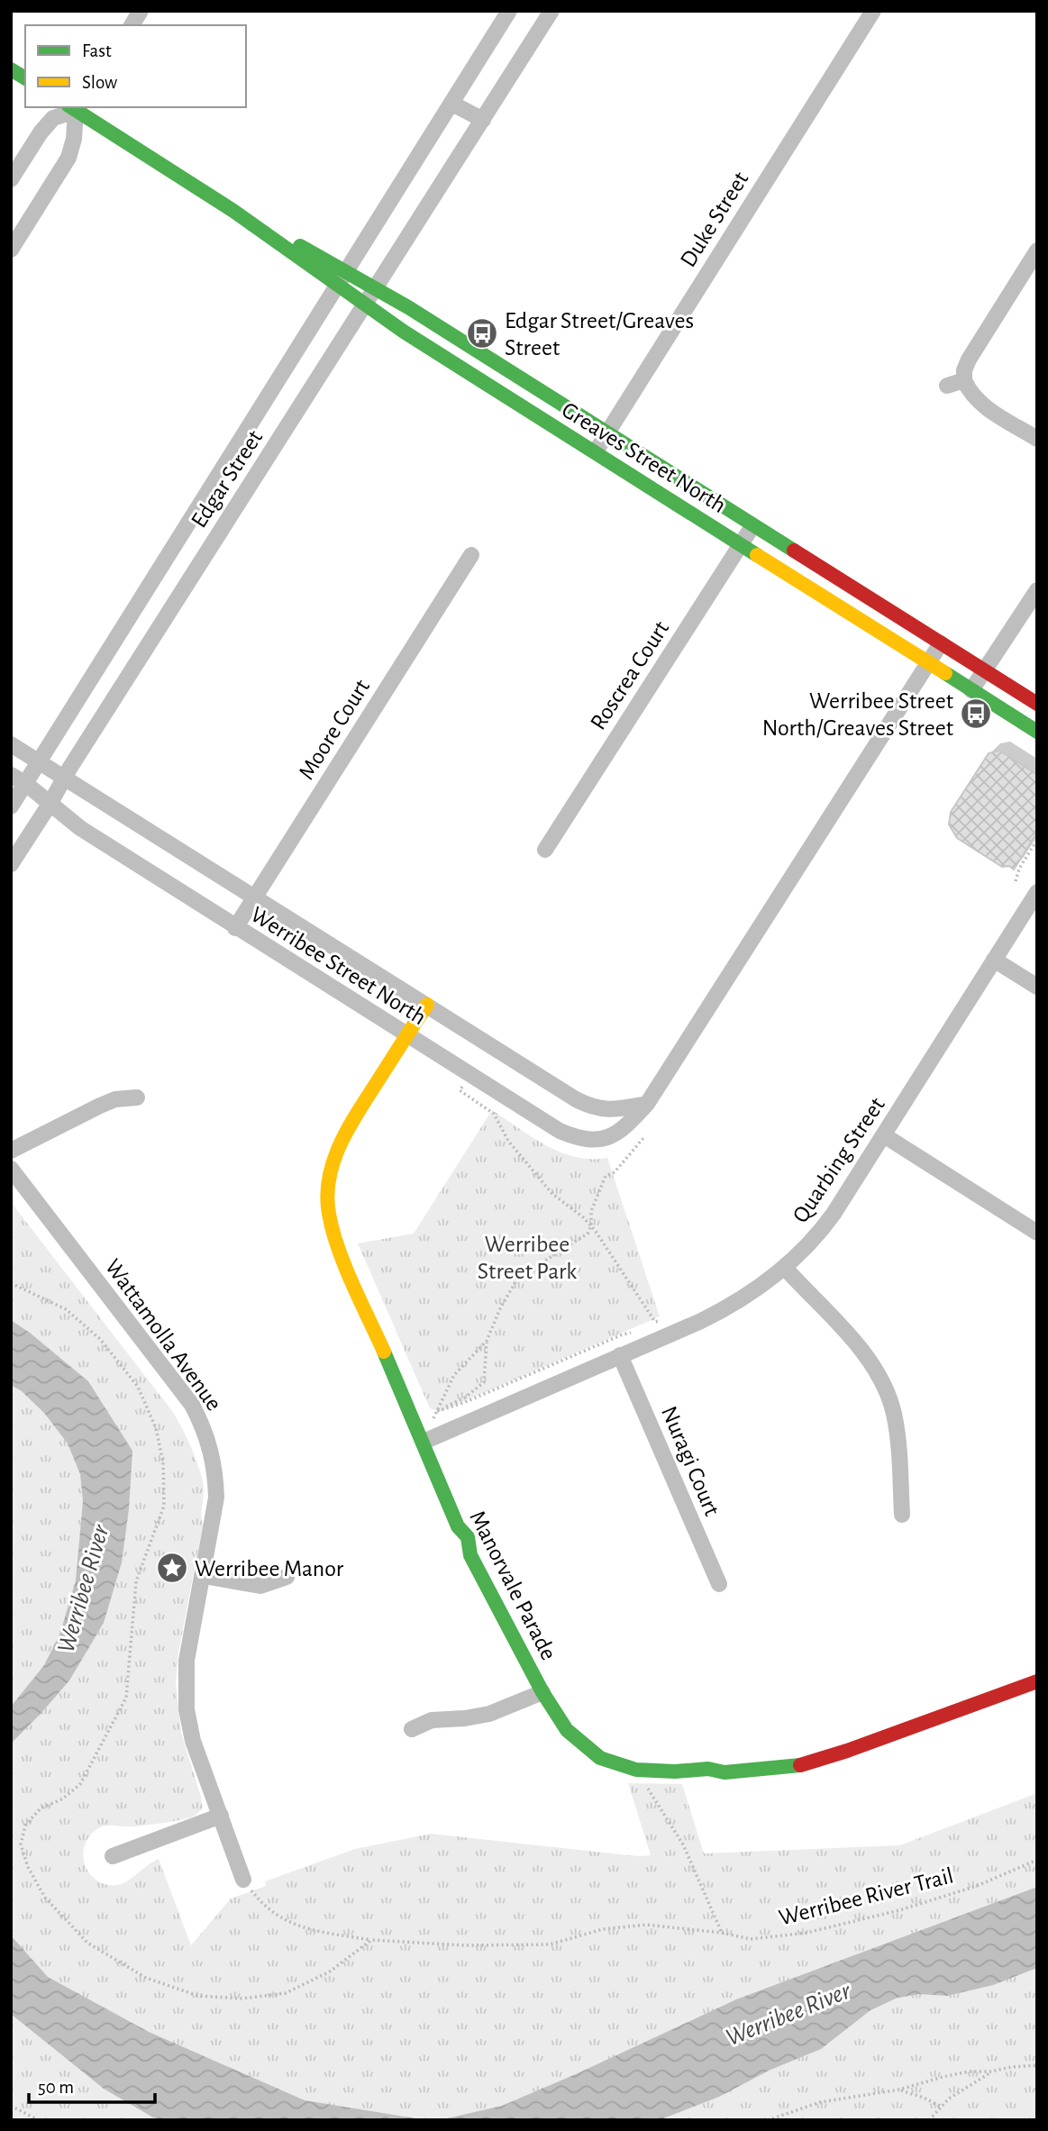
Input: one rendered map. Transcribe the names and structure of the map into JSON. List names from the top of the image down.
{
  "streets": {
    "street": [
      "Duke Street",
      "Greaves Street North",
      "Edgar Street",
      "Roscrea Court",
      "Moore Court",
      "Werribee Street North",
      "Quarbing Street",
      "Wattamolla Avenue",
      "Nuragi Court",
      "Manorvale Parade"
    ],
    "path": ["Werribee River Trail"]
  },
  "crossings": [
    ["Duke Street", "Greaves Street North"],
    ["Greaves Street North", "Edgar Street"],
    ["Greaves Street North", "Roscrea Court"],
    ["Greaves Street North", "Werribee Street North"],
    ["Edgar Street", "Werribee Street North"],
    ["Moore Court", "Werribee Street North"],
    ["Werribee Street North", "Manorvale Parade"],
    ["Quarbing Street", "Nuragi Court"],
    ["Quarbing Street", "Manorvale Parade"],
    ["Wattamolla Avenue", "Werribee River Trail"]
  ],
  "water": ["Werribee River"],
  "parks": ["Werribee Street Park"],
  "places": {
    "bus stop": ["Edgar Street/Greaves Street", "Werribee Street North/Greaves Street"],
    "place": ["Werribee Manor"]
  },
  "legend": ["Fast", "Slow"],
  "scale_bar": "50 m"
}
